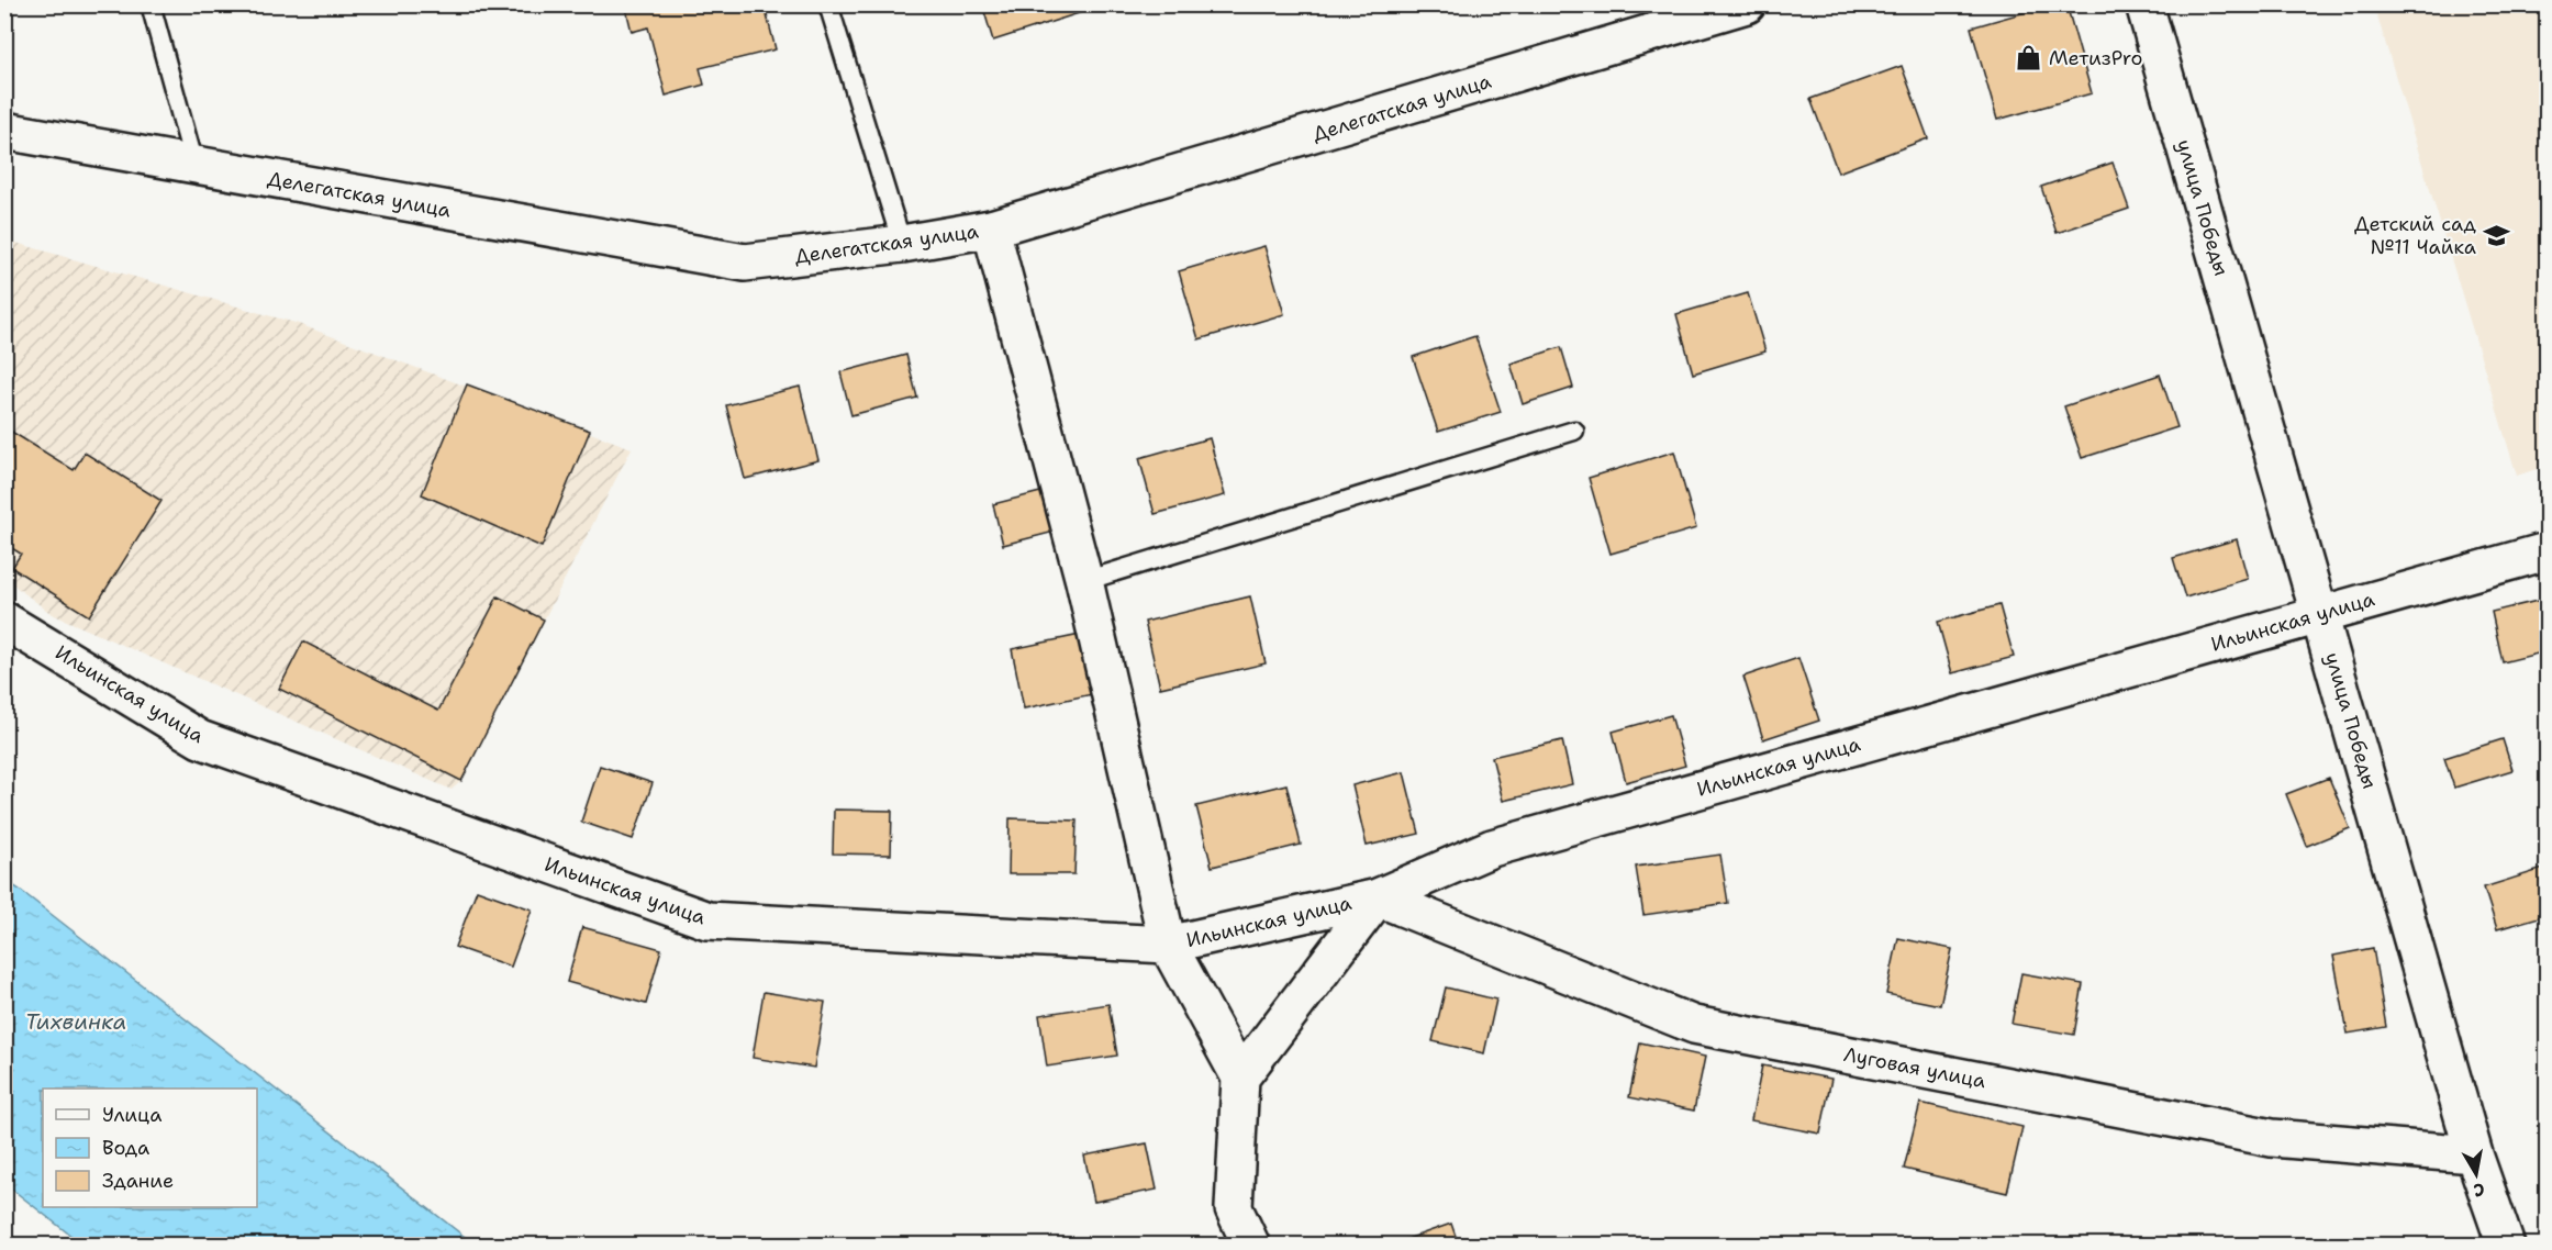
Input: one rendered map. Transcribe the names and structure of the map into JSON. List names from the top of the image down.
{
  "streets": {
    "street": [
      "Делегатская улица",
      "улица Победы",
      "Ильинская улица",
      "Луговая улица"
    ]
  },
  "crossings": [
    ["улица Победы", "Ильинская улица"],
    ["улица Победы", "Луговая улица"],
    ["Ильинская улица", "Луговая улица"]
  ],
  "water": ["Тихвинка"],
  "places": {
    "shop": ["МетизPro"],
    "school or university": ["Детский сад №11 Чайка"]
  },
  "legend": ["Улица", "Вода", "Здание"],
  "north": "bottom"
}
